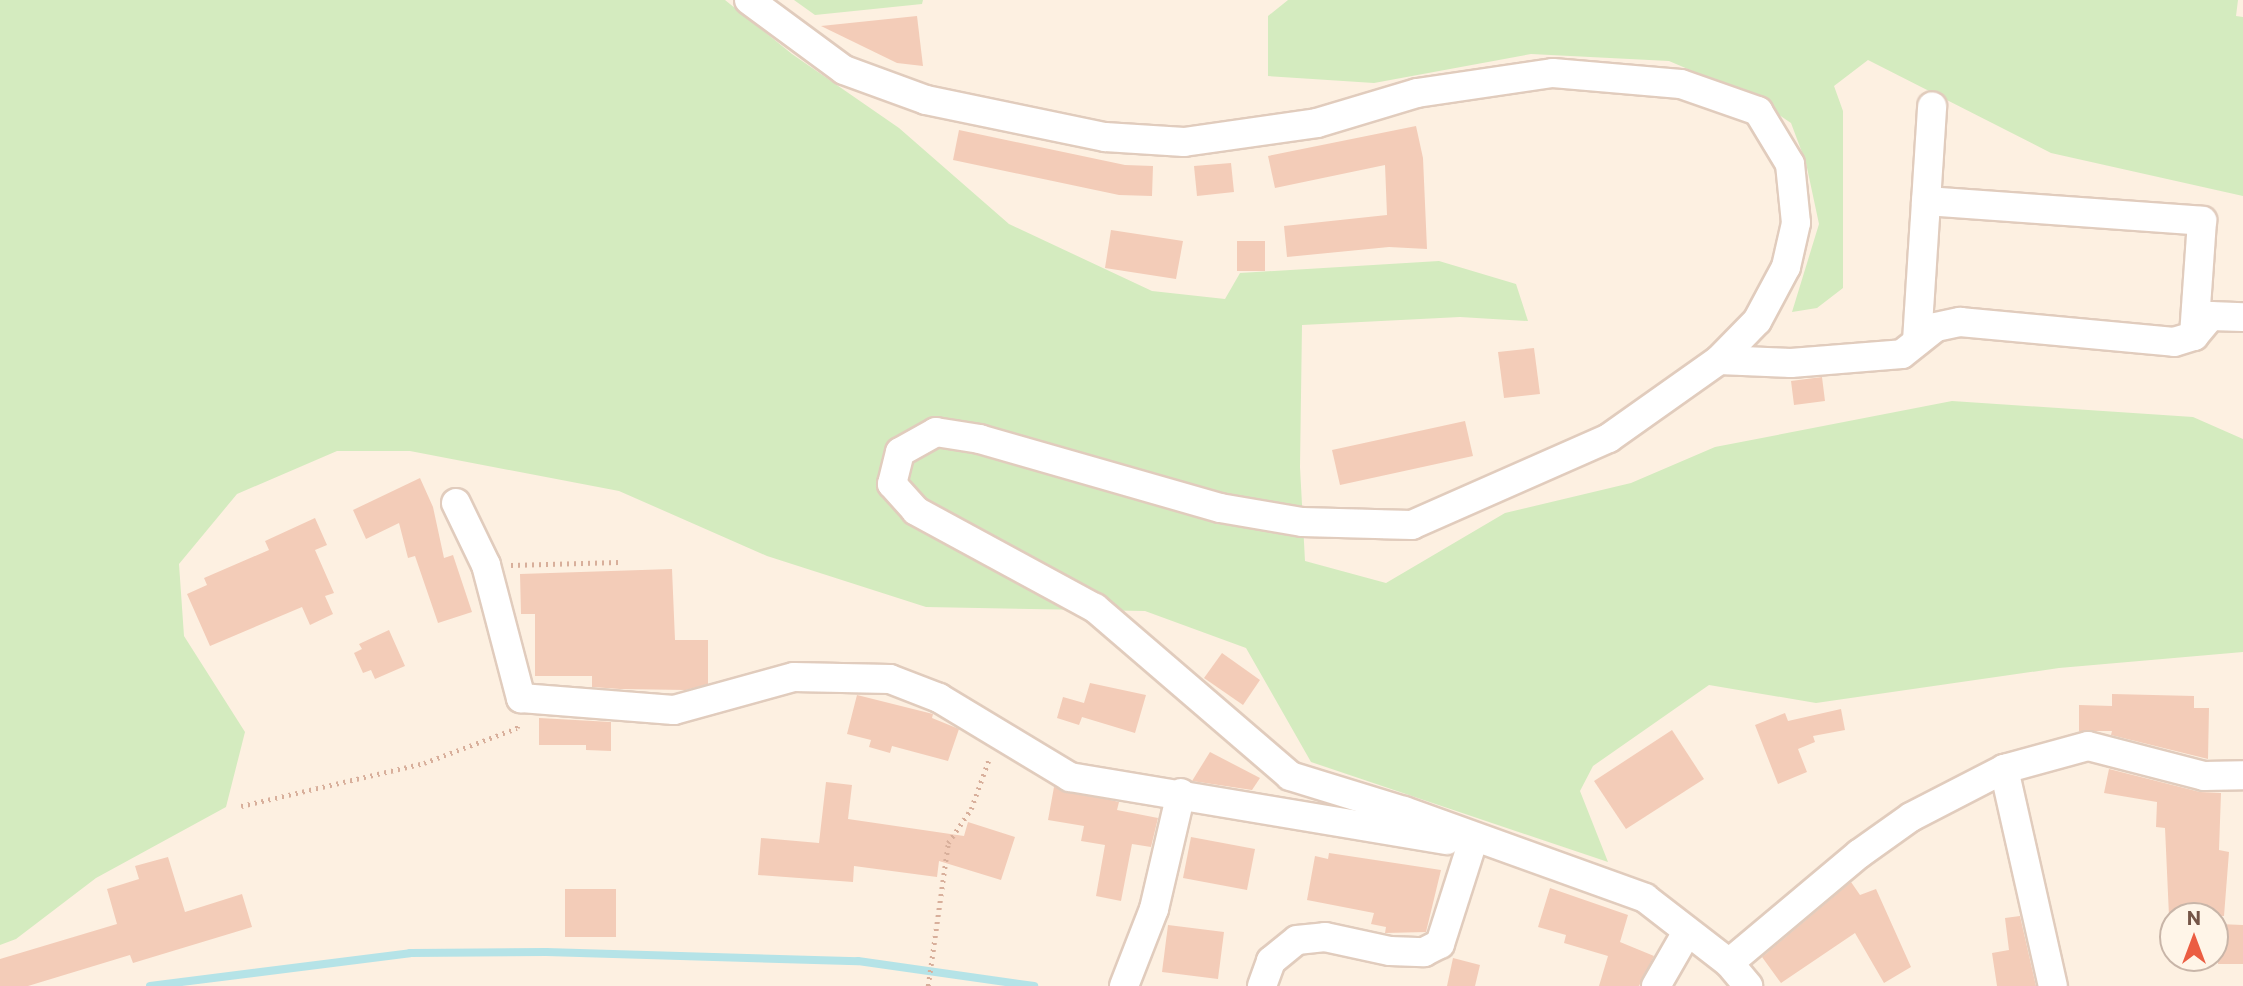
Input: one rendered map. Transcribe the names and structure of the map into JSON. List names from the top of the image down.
{
  "north": "top"
}
